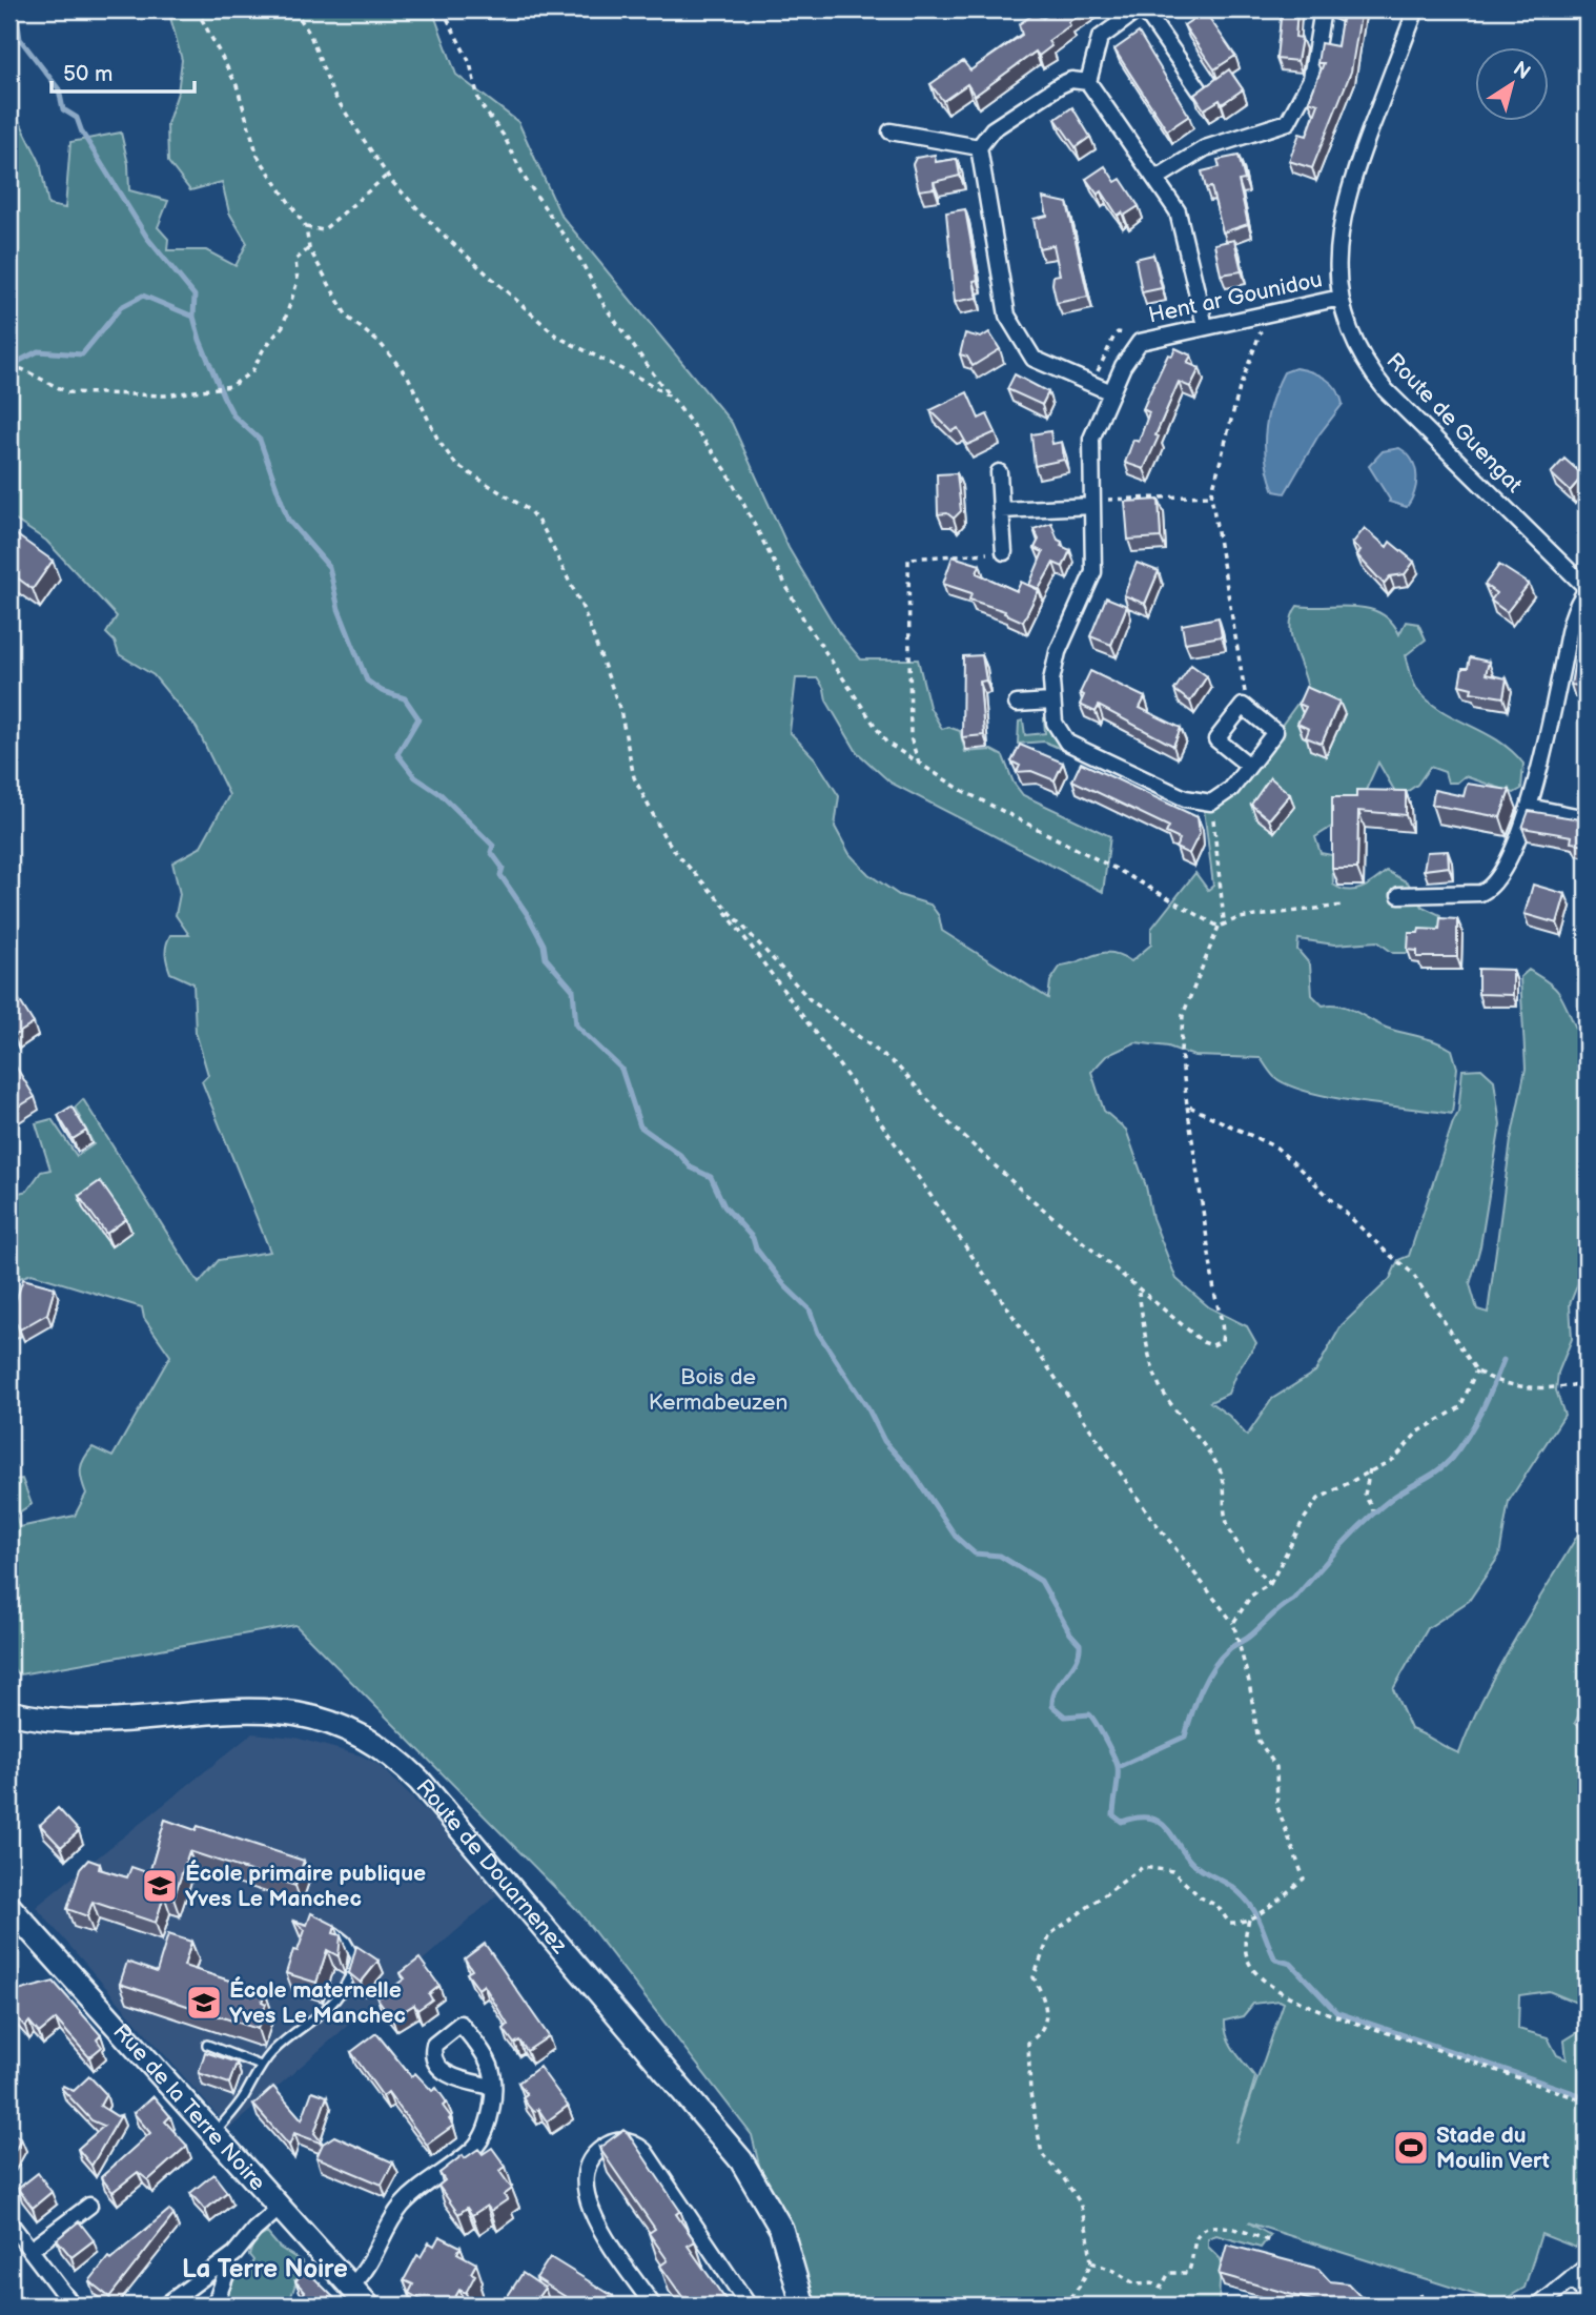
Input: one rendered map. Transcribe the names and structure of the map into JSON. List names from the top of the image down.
{
  "streets": {
    "main road": ["Route de Douarnenez", "Rue de la Terre Noire"],
    "street": ["Hent ar Gounidou", "Route de Guengat"]
  },
  "crossings": [
    ["Hent ar Gounidou", "Route de Guengat"]
  ],
  "districts": ["La Terre Noire"],
  "parks": ["Bois de Kermabeuzen"],
  "places": {
    "school or university": ["École primaire publique Yves Le Manchec", "École maternelle Yves Le Manchec"],
    "sports": ["Stade du Moulin Vert"]
  },
  "scale_bar": "50 m",
  "north": "top right"
}
